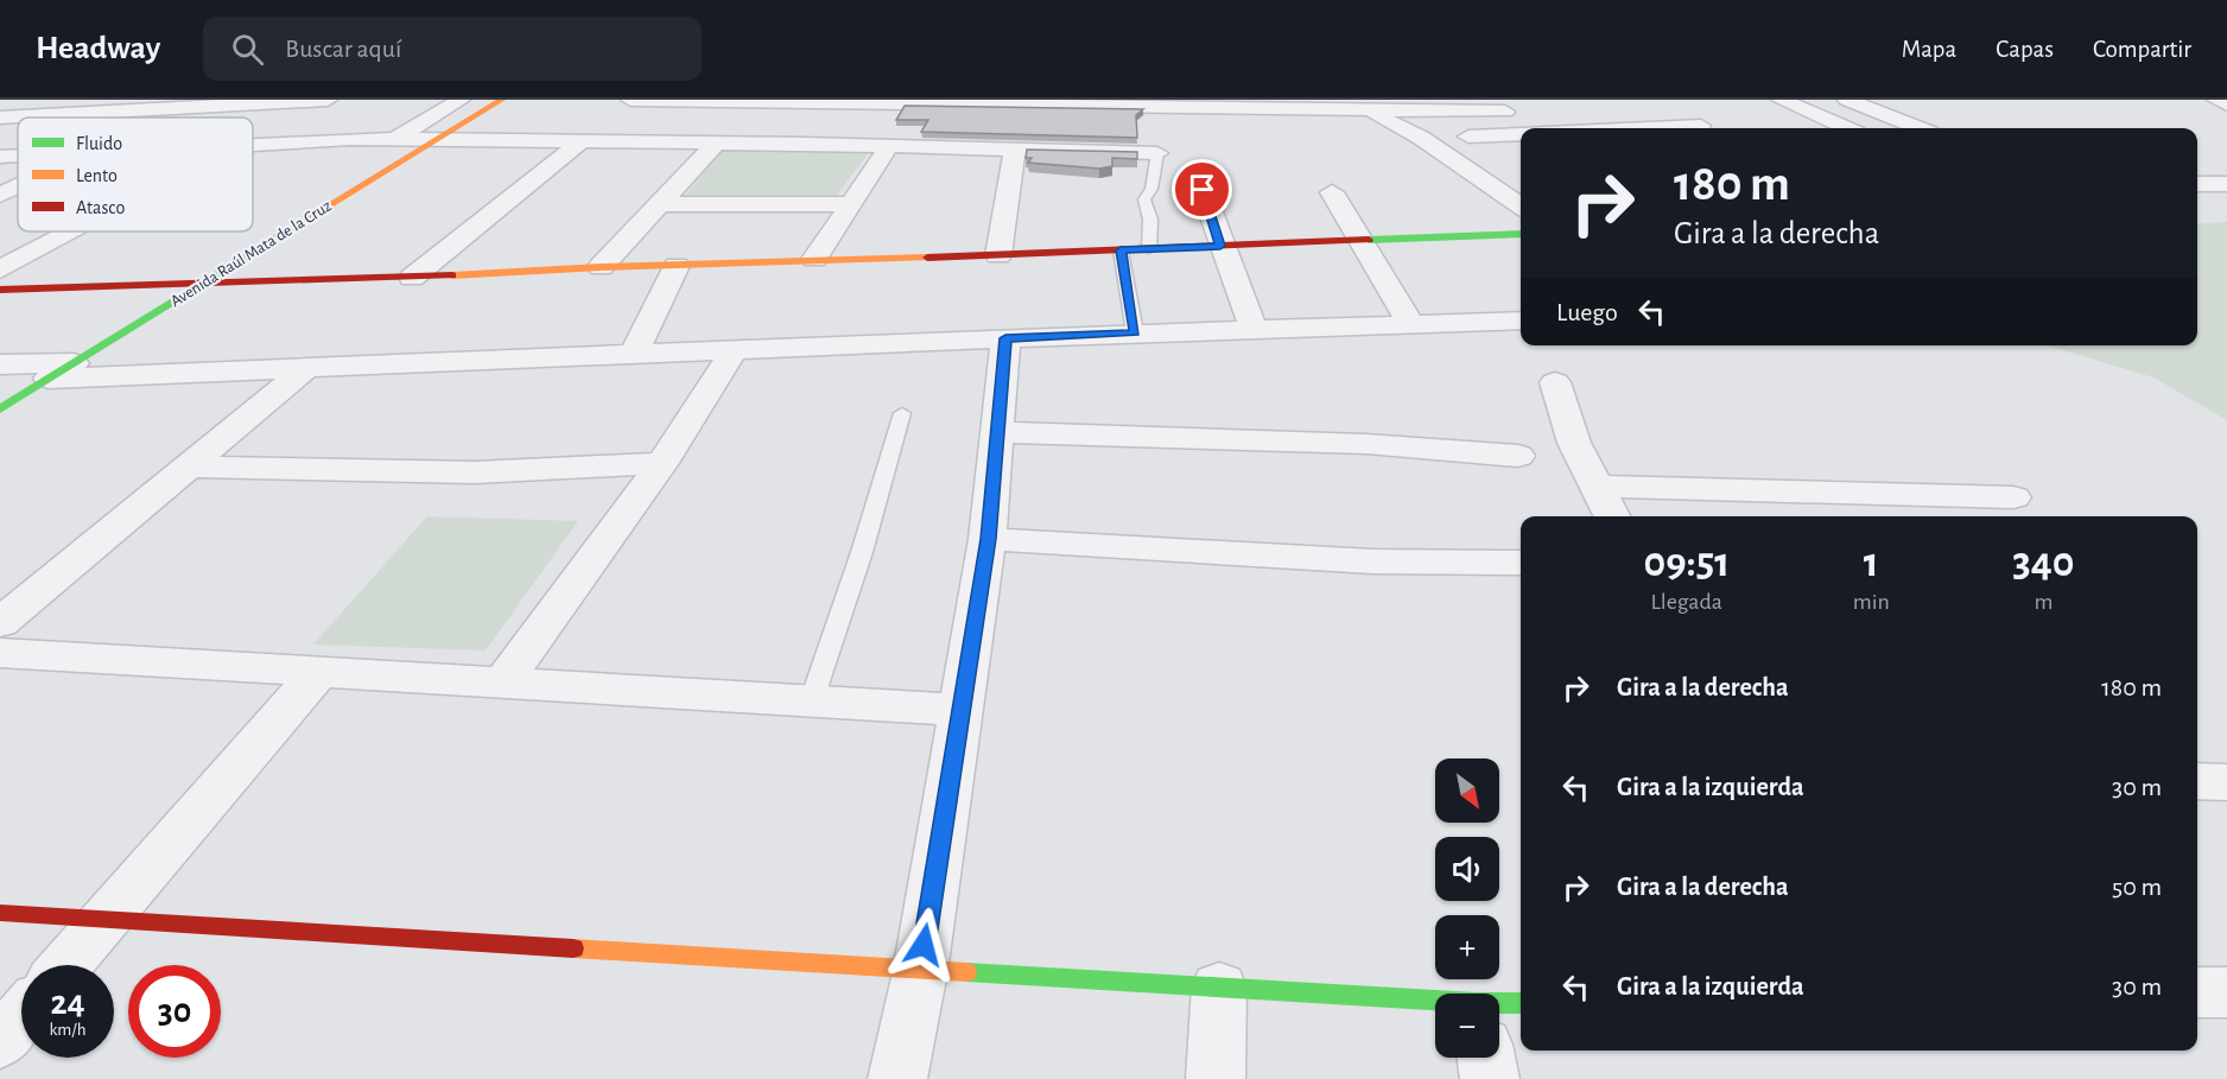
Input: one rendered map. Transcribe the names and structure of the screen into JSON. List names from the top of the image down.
{
  "streets": {
    "street": ["Avenida Raúl Mata de la Cruz"]
  },
  "legend": ["Fluido", "Lento", "Atasco"],
  "north": "bottom right",
  "page": {
    "header": "Headway",
    "search": "Buscar aquí",
    "nav": ["Mapa", "Capas", "Compartir"],
    "turn": ["180 m", "Gira a la derecha"],
    "then": "Luego",
    "eta": [
      "09:51",
      "Llegada",
      "1",
      "min",
      "340",
      "m"
    ],
    "list": [
      {
        "name": "Gira a la derecha",
        "value": "180 m"
      },
      {
        "name": "Gira a la izquierda",
        "value": "30 m"
      },
      {
        "name": "Gira a la derecha",
        "value": "50 m"
      },
      {
        "name": "Gira a la izquierda",
        "value": "30 m"
      }
    ],
    "map_buttons": ["+", "−"],
    "speed": "24 km/h",
    "limit": "30"
  }
}
